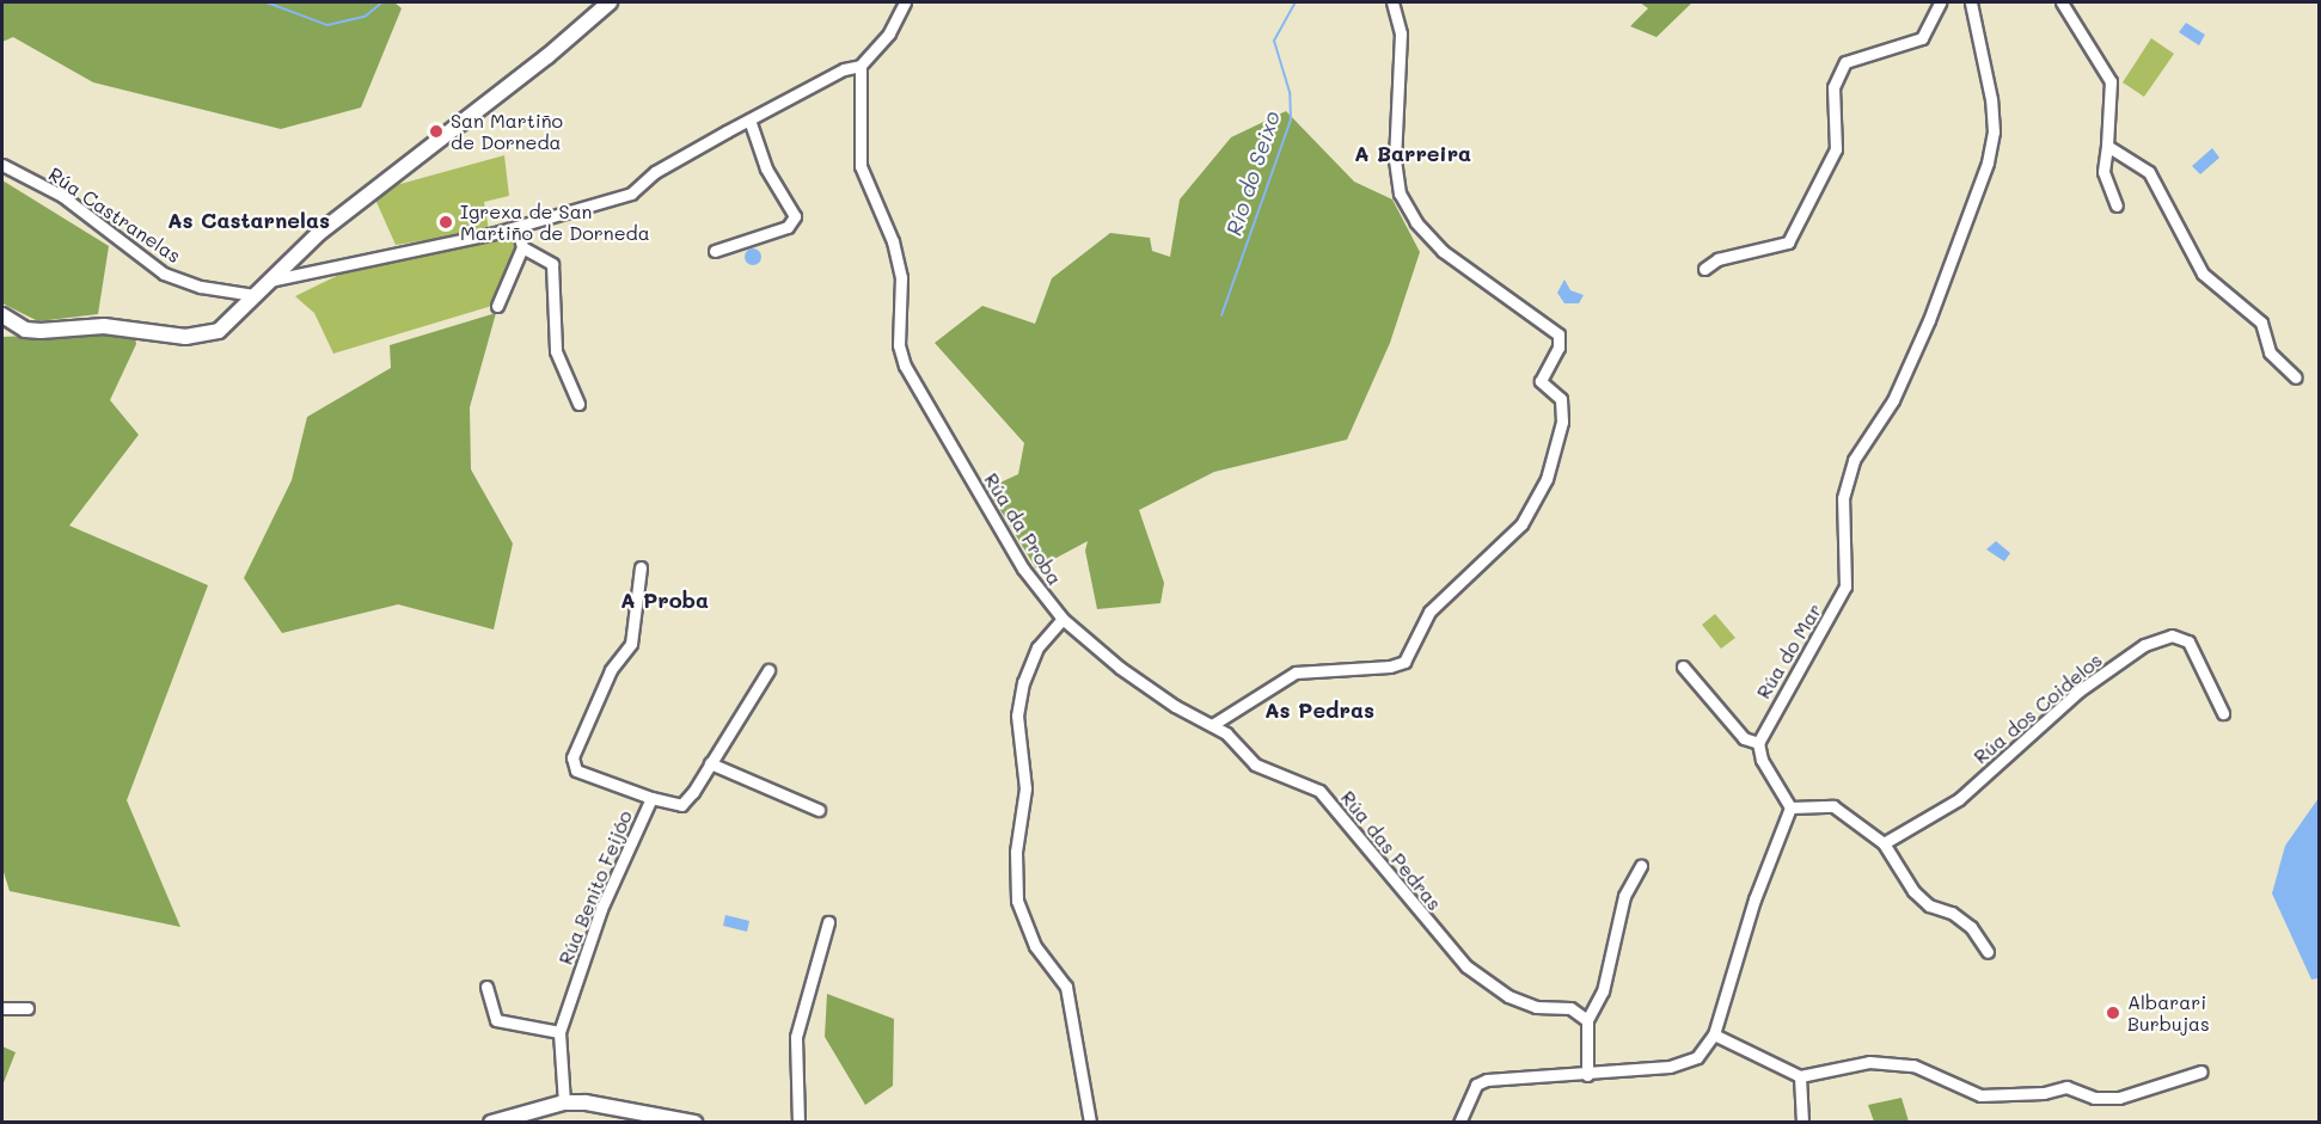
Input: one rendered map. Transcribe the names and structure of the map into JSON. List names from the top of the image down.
{
  "streets": {
    "street": [
      "Rúa Castranelas",
      "Rúa da Proba",
      "Rúa do Mar",
      "Rúa dos Coidelos",
      "Rúa das Pedras",
      "Rúa Benito Feijóo"
    ]
  },
  "crossings": [
    ["Rúa da Proba", "Rúa das Pedras"]
  ],
  "districts": [
    "A Barreira",
    "As Castarnelas",
    "A Proba",
    "As Pedras"
  ],
  "water": ["Río do Seixo"],
  "places": ["San Martiño de Dorneda", "Igrexa de San Martiño de Dorneda", "Albarari Burbujas"]
}
